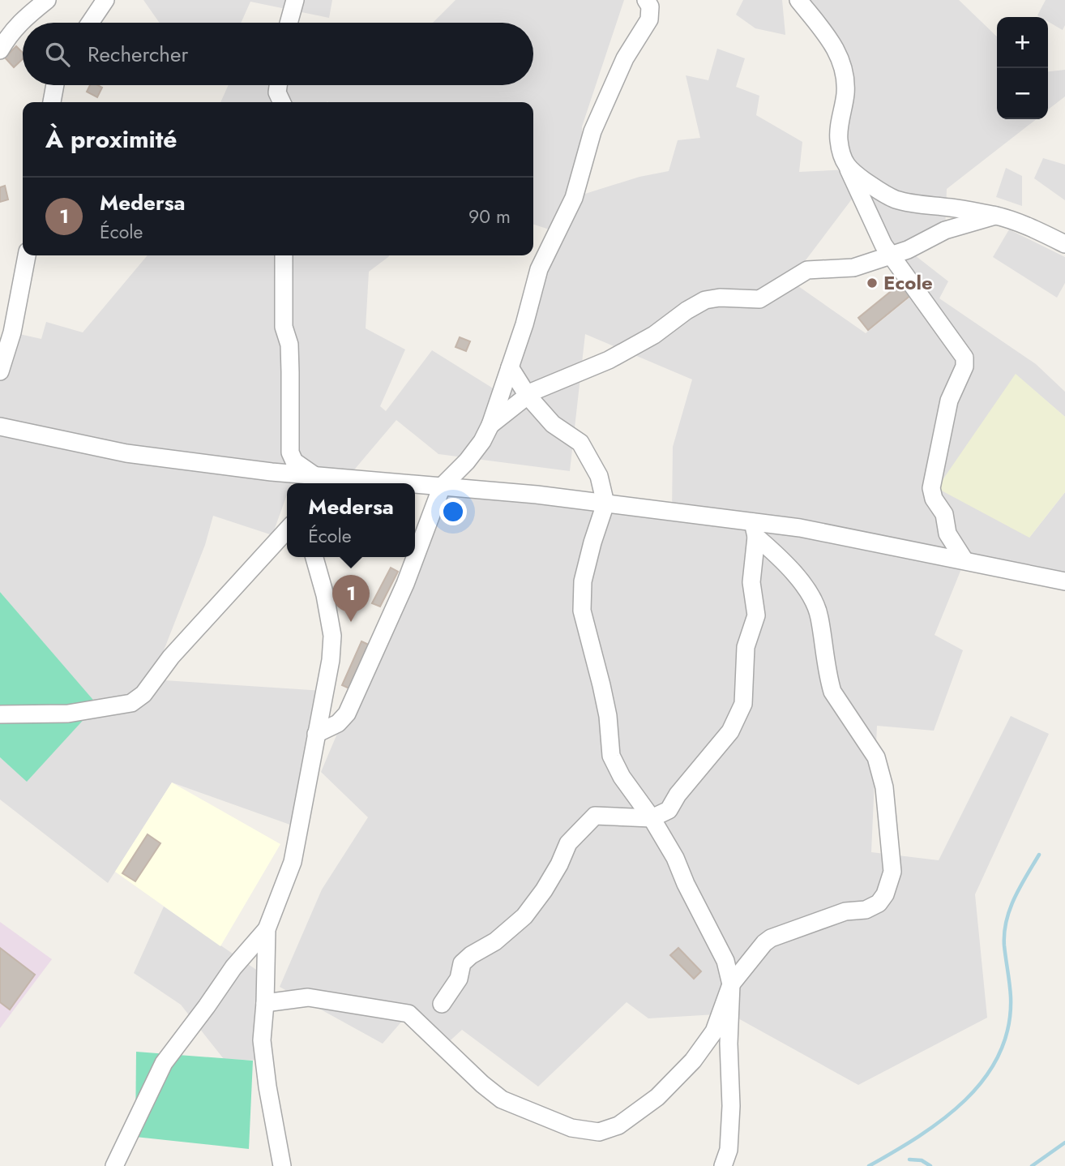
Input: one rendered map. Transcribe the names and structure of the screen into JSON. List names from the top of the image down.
{
  "places": ["Ecole"],
  "page": {
    "map_buttons": ["+", "−"],
    "search": "Rechercher",
    "heading": "À proximité",
    "list": [
      {
        "mark": "1",
        "name": "Medersa",
        "note": "École",
        "value": "90 m"
      }
    ],
    "popup": ["Medersa", "École"],
    "pins": "1"
  }
}
